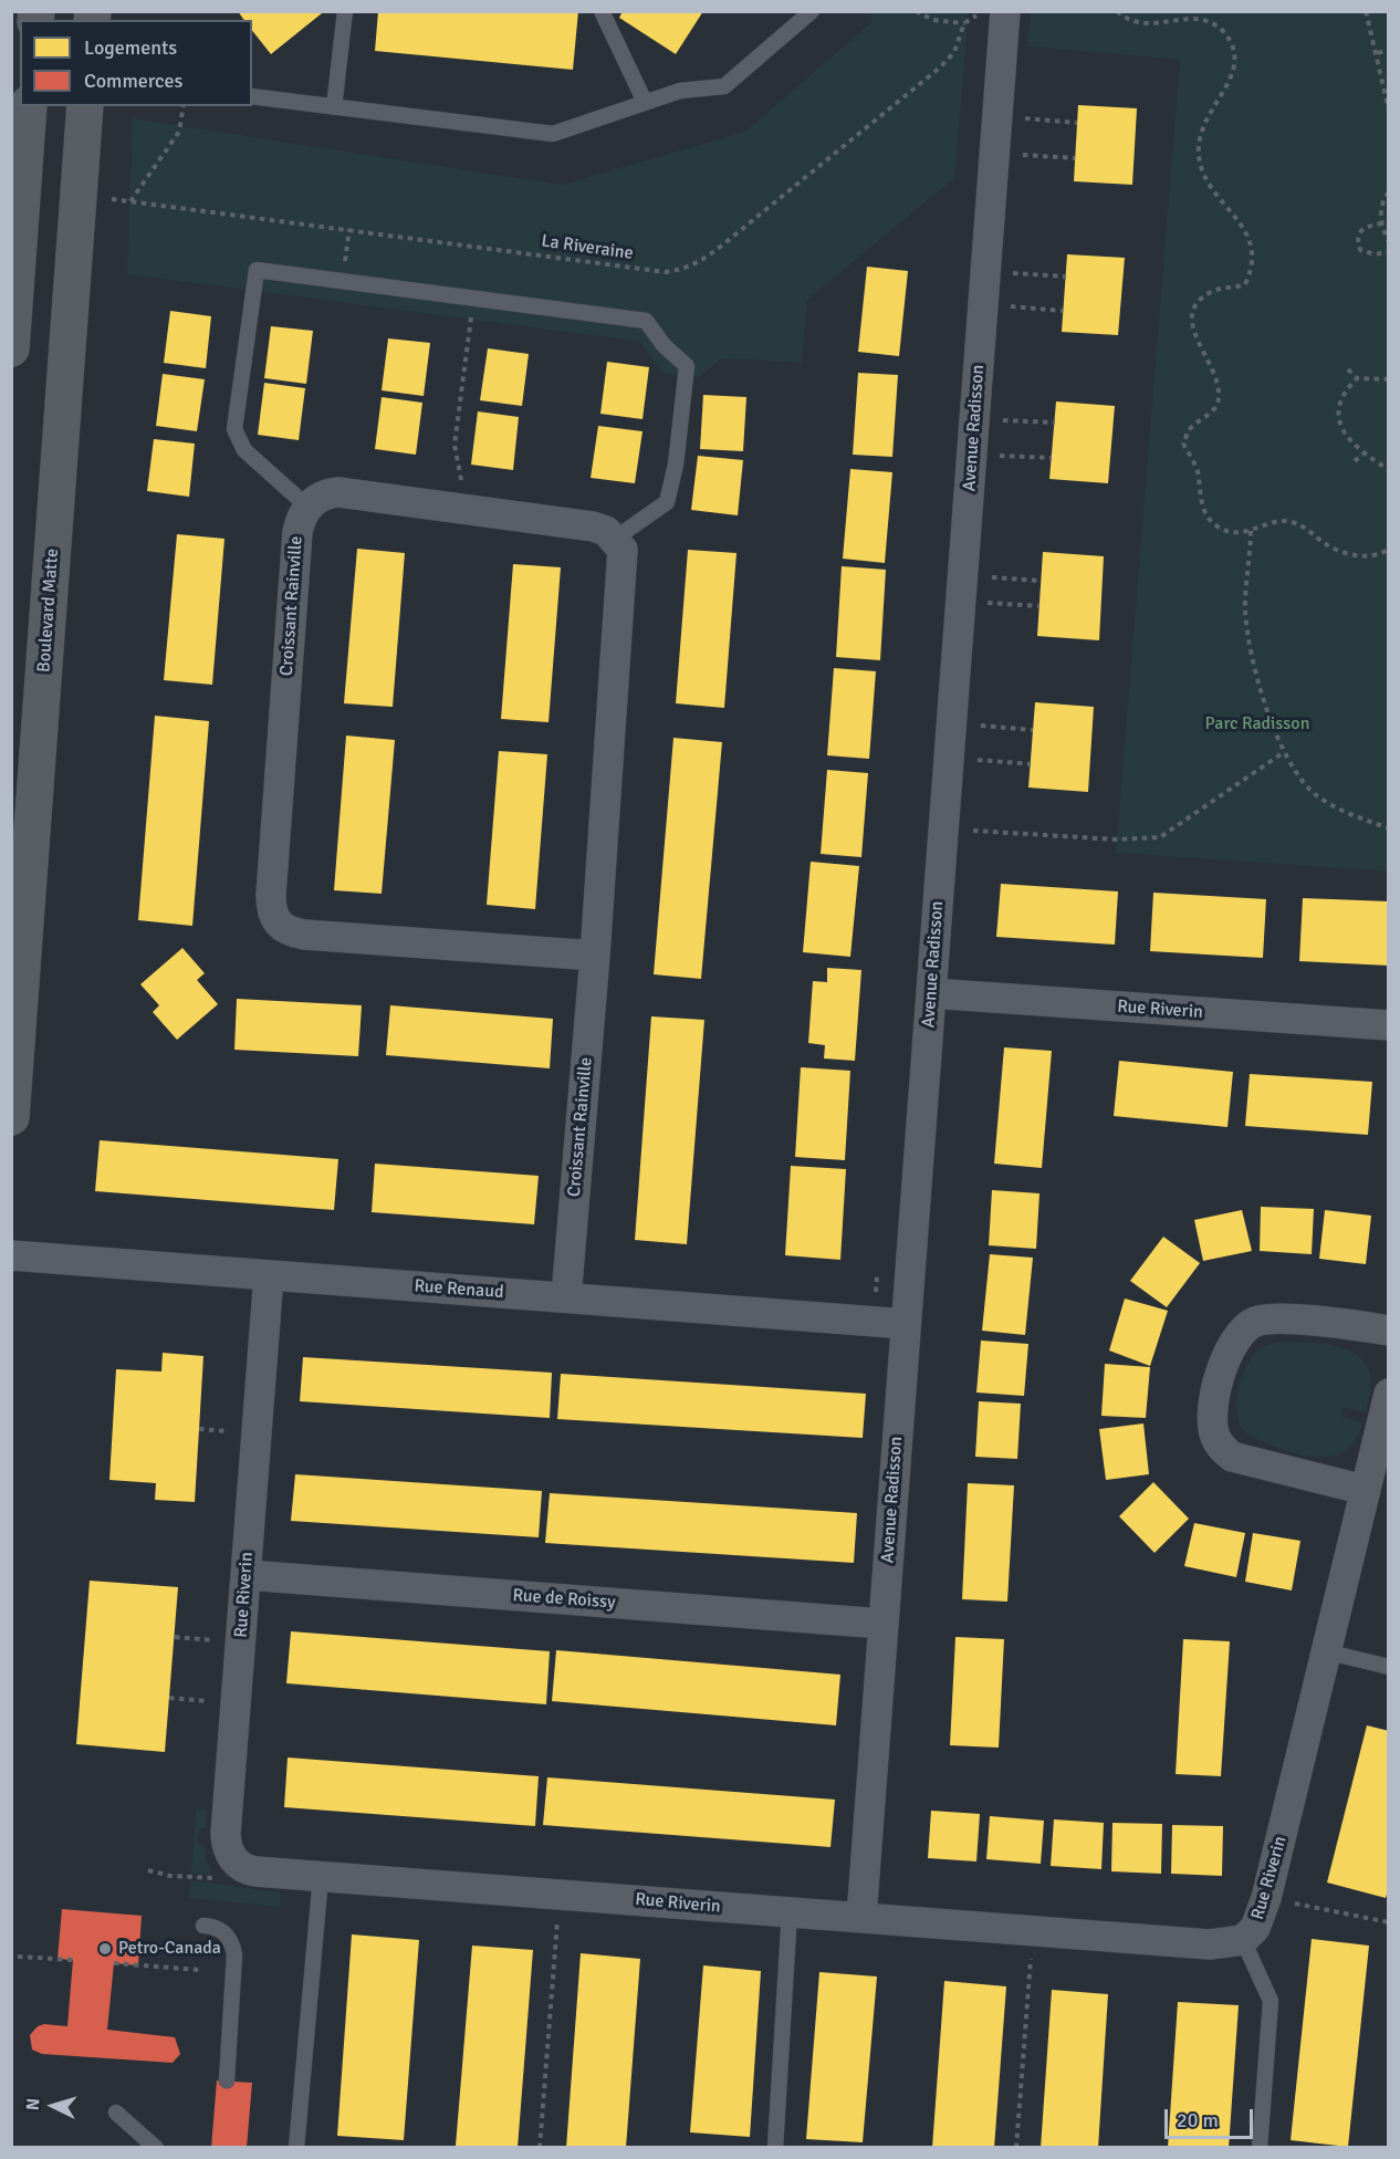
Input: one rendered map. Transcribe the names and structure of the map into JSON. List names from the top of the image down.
{
  "streets": {
    "main road": ["Boulevard Matte"],
    "street": [
      "Avenue Radisson",
      "Croissant Rainville",
      "Rue Riverin",
      "Rue Renaud",
      "Rue de Roissy"
    ],
    "path": ["La Riveraine"]
  },
  "crossings": [
    ["Avenue Radisson", "Rue Riverin"],
    ["Avenue Radisson", "Rue Renaud"],
    ["Avenue Radisson", "Rue de Roissy"],
    ["Croissant Rainville", "Rue Renaud"],
    ["Rue Riverin", "Rue Renaud"],
    ["Rue Riverin", "Rue de Roissy"]
  ],
  "parks": ["Parc Radisson"],
  "places": ["Petro-Canada"],
  "legend": ["Logements", "Commerces"],
  "scale_bar": "20 m",
  "north": "left"
}
